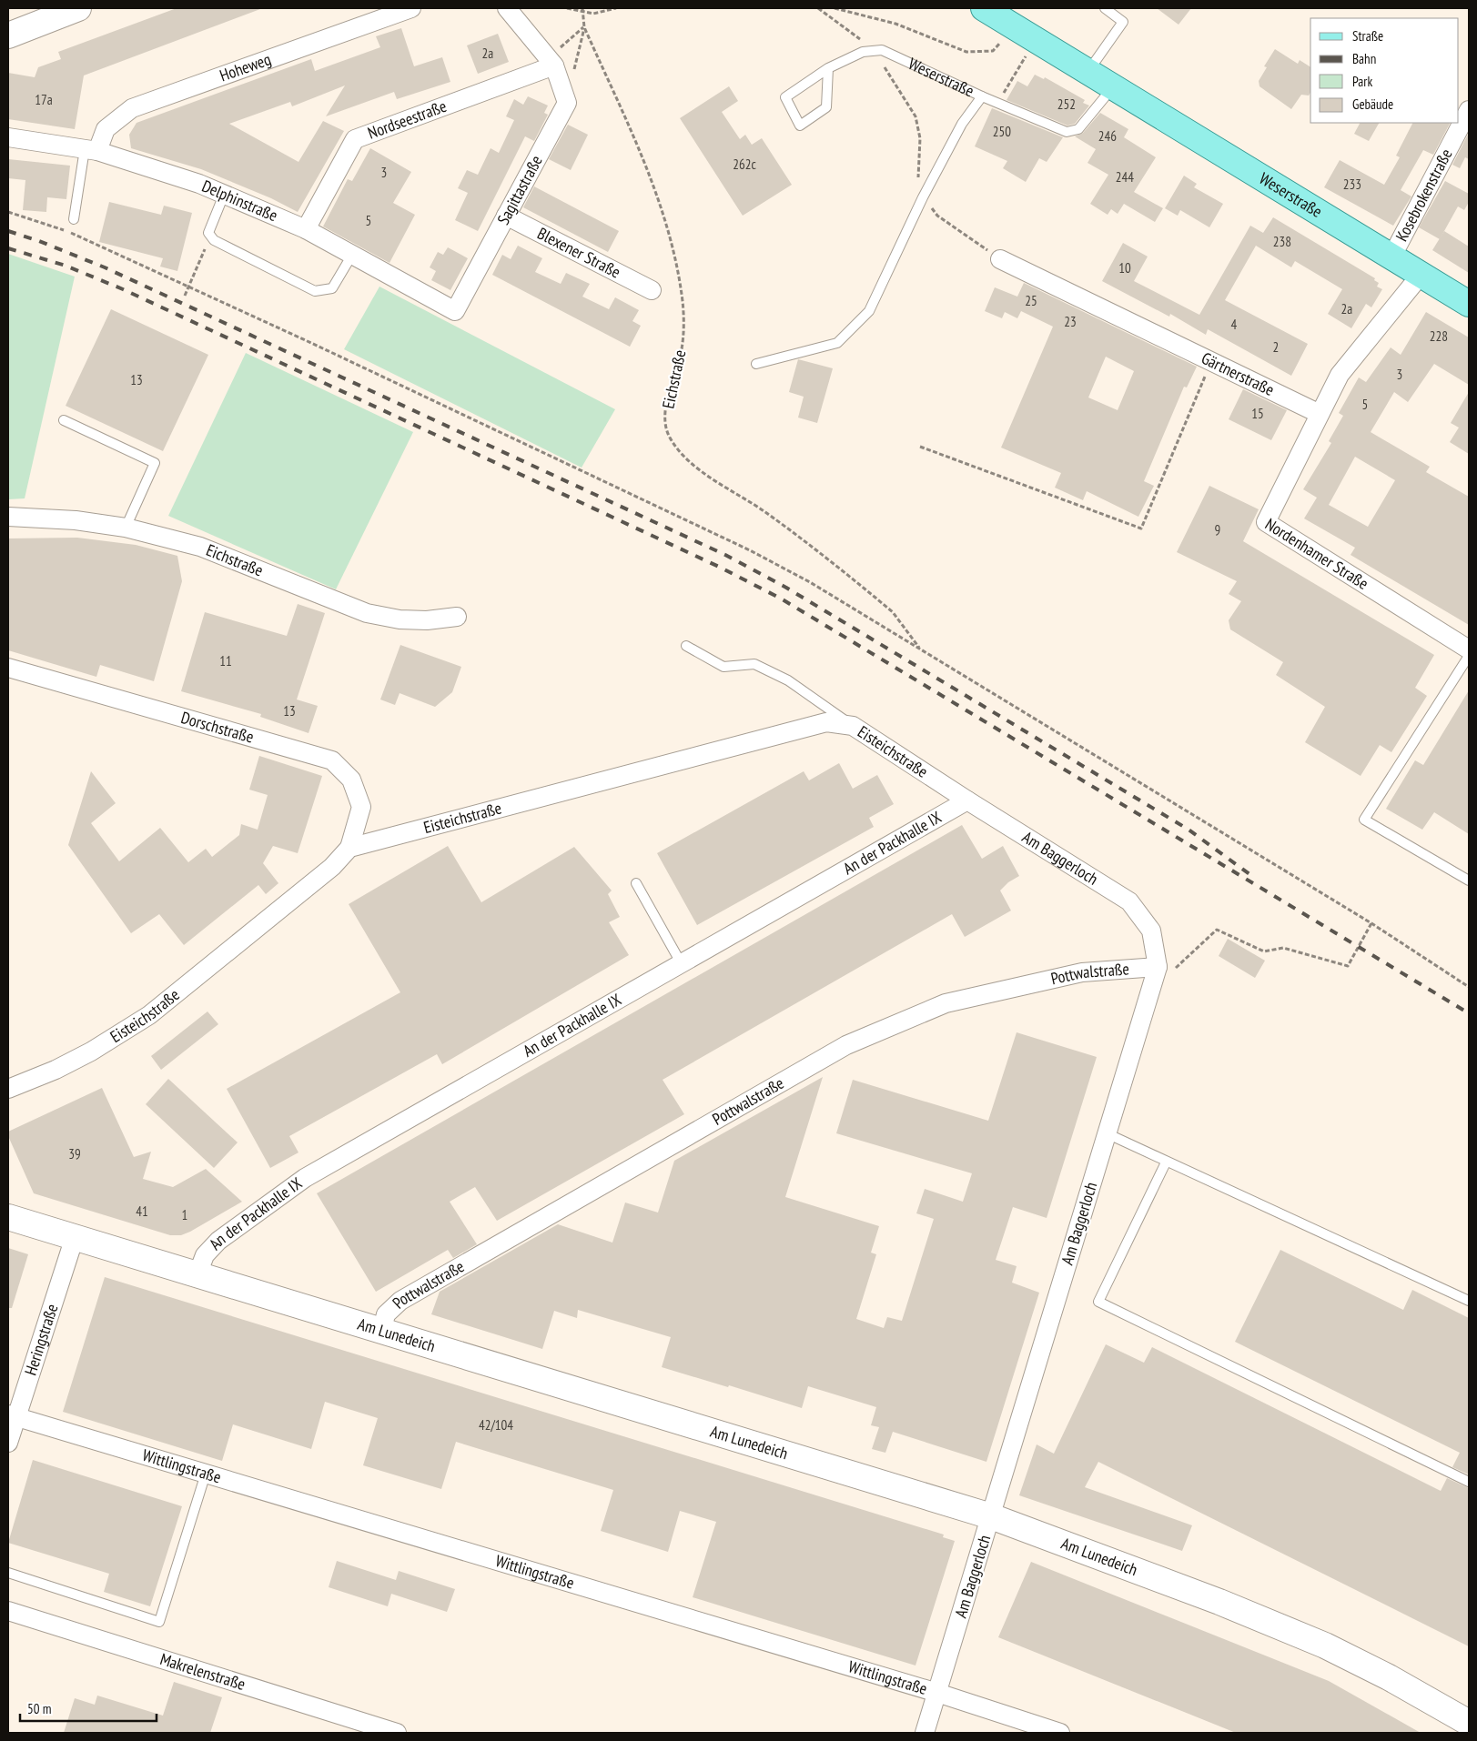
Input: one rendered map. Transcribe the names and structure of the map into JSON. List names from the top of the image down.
{
  "streets": {
    "main road": ["Weserstraße"],
    "street": [
      "Hoheweg",
      "Nordseestraße",
      "Sagittastraße",
      "Kosebrokenstraße",
      "Delphinstraße",
      "Blexener Straße",
      "Gärtnerstraße",
      "Eichstraße",
      "Nordenhamer Straße",
      "Dorschstraße",
      "Eisteichstraße",
      "An der Packhalle IX",
      "Am Baggerloch",
      "Pottwalstraße",
      "Am Lunedeich",
      "Heringstraße",
      "Wittlingstraße",
      "Makrelenstraße"
    ]
  },
  "crossings": [
    ["Hoheweg", "Delphinstraße"],
    ["Weserstraße", "Kosebrokenstraße"],
    ["Nordseestraße", "Delphinstraße"],
    ["Sagittastraße", "Delphinstraße"],
    ["Sagittastraße", "Blexener Straße"],
    ["Gärtnerstraße", "Nordenhamer Straße"],
    ["Dorschstraße", "Eisteichstraße"],
    ["Eisteichstraße", "An der Packhalle IX"],
    ["Eisteichstraße", "Am Baggerloch"],
    ["An der Packhalle IX", "Am Baggerloch"],
    ["An der Packhalle IX", "Am Lunedeich"],
    ["Am Baggerloch", "Pottwalstraße"],
    ["Am Baggerloch", "Am Lunedeich"],
    ["Am Baggerloch", "Wittlingstraße"],
    ["Pottwalstraße", "Am Lunedeich"],
    ["Am Lunedeich", "Heringstraße"],
    ["Heringstraße", "Wittlingstraße"]
  ],
  "house_numbers": [
    "2a",
    "17a",
    "252",
    "250",
    "246",
    "262c",
    "3",
    "244",
    "233",
    "5",
    "238",
    "10",
    "25",
    "2a",
    "23",
    "4",
    "228",
    "2",
    "3",
    "13",
    "5",
    "15",
    "9",
    "11",
    "13",
    "39",
    "41",
    "1",
    "42/104"
  ],
  "legend": [
    "Straße",
    "Bahn",
    "Park",
    "Gebäude"
  ],
  "scale_bar": "50 m"
}
